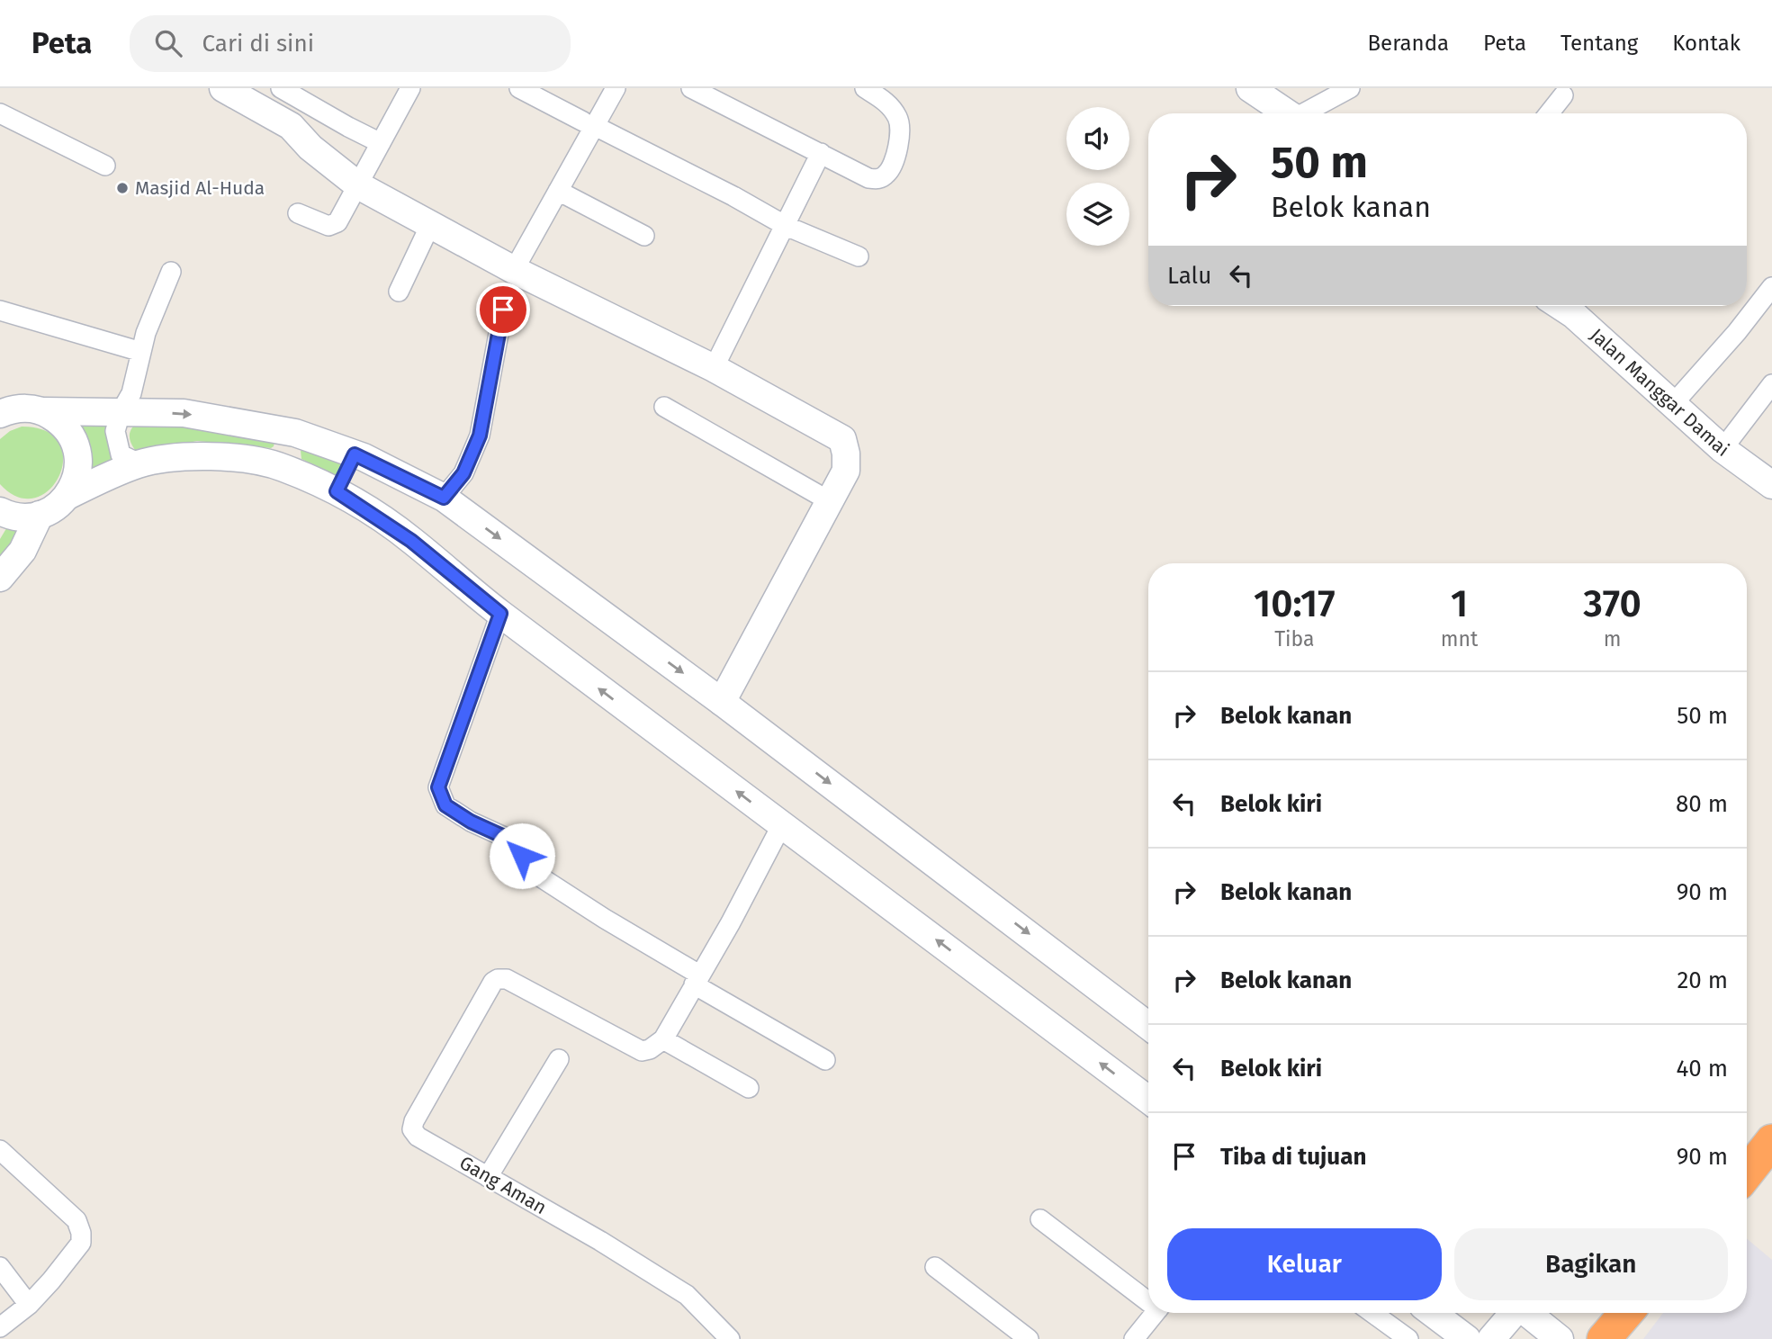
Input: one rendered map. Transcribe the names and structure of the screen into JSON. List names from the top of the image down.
{
  "streets": {
    "street": ["Jalan Manggar Damai", "Gang Aman"]
  },
  "places": ["Masjid Al-Huda"],
  "page": {
    "header": "Peta",
    "search": "Cari di sini",
    "nav": [
      "Beranda",
      "Peta",
      "Tentang",
      "Kontak"
    ],
    "turn": ["50 m", "Belok kanan"],
    "then": "Lalu",
    "eta": [
      "10:17",
      "Tiba",
      "1",
      "mnt",
      "370",
      "m"
    ],
    "list": [
      {
        "name": "Belok kanan",
        "value": "50 m"
      },
      {
        "name": "Belok kiri",
        "value": "80 m"
      },
      {
        "name": "Belok kanan",
        "value": "90 m"
      },
      {
        "name": "Belok kanan",
        "value": "20 m"
      },
      {
        "name": "Belok kiri",
        "value": "40 m"
      },
      {
        "name": "Tiba di tujuan",
        "value": "90 m"
      }
    ],
    "buttons": ["Keluar", "Bagikan"]
  }
}
